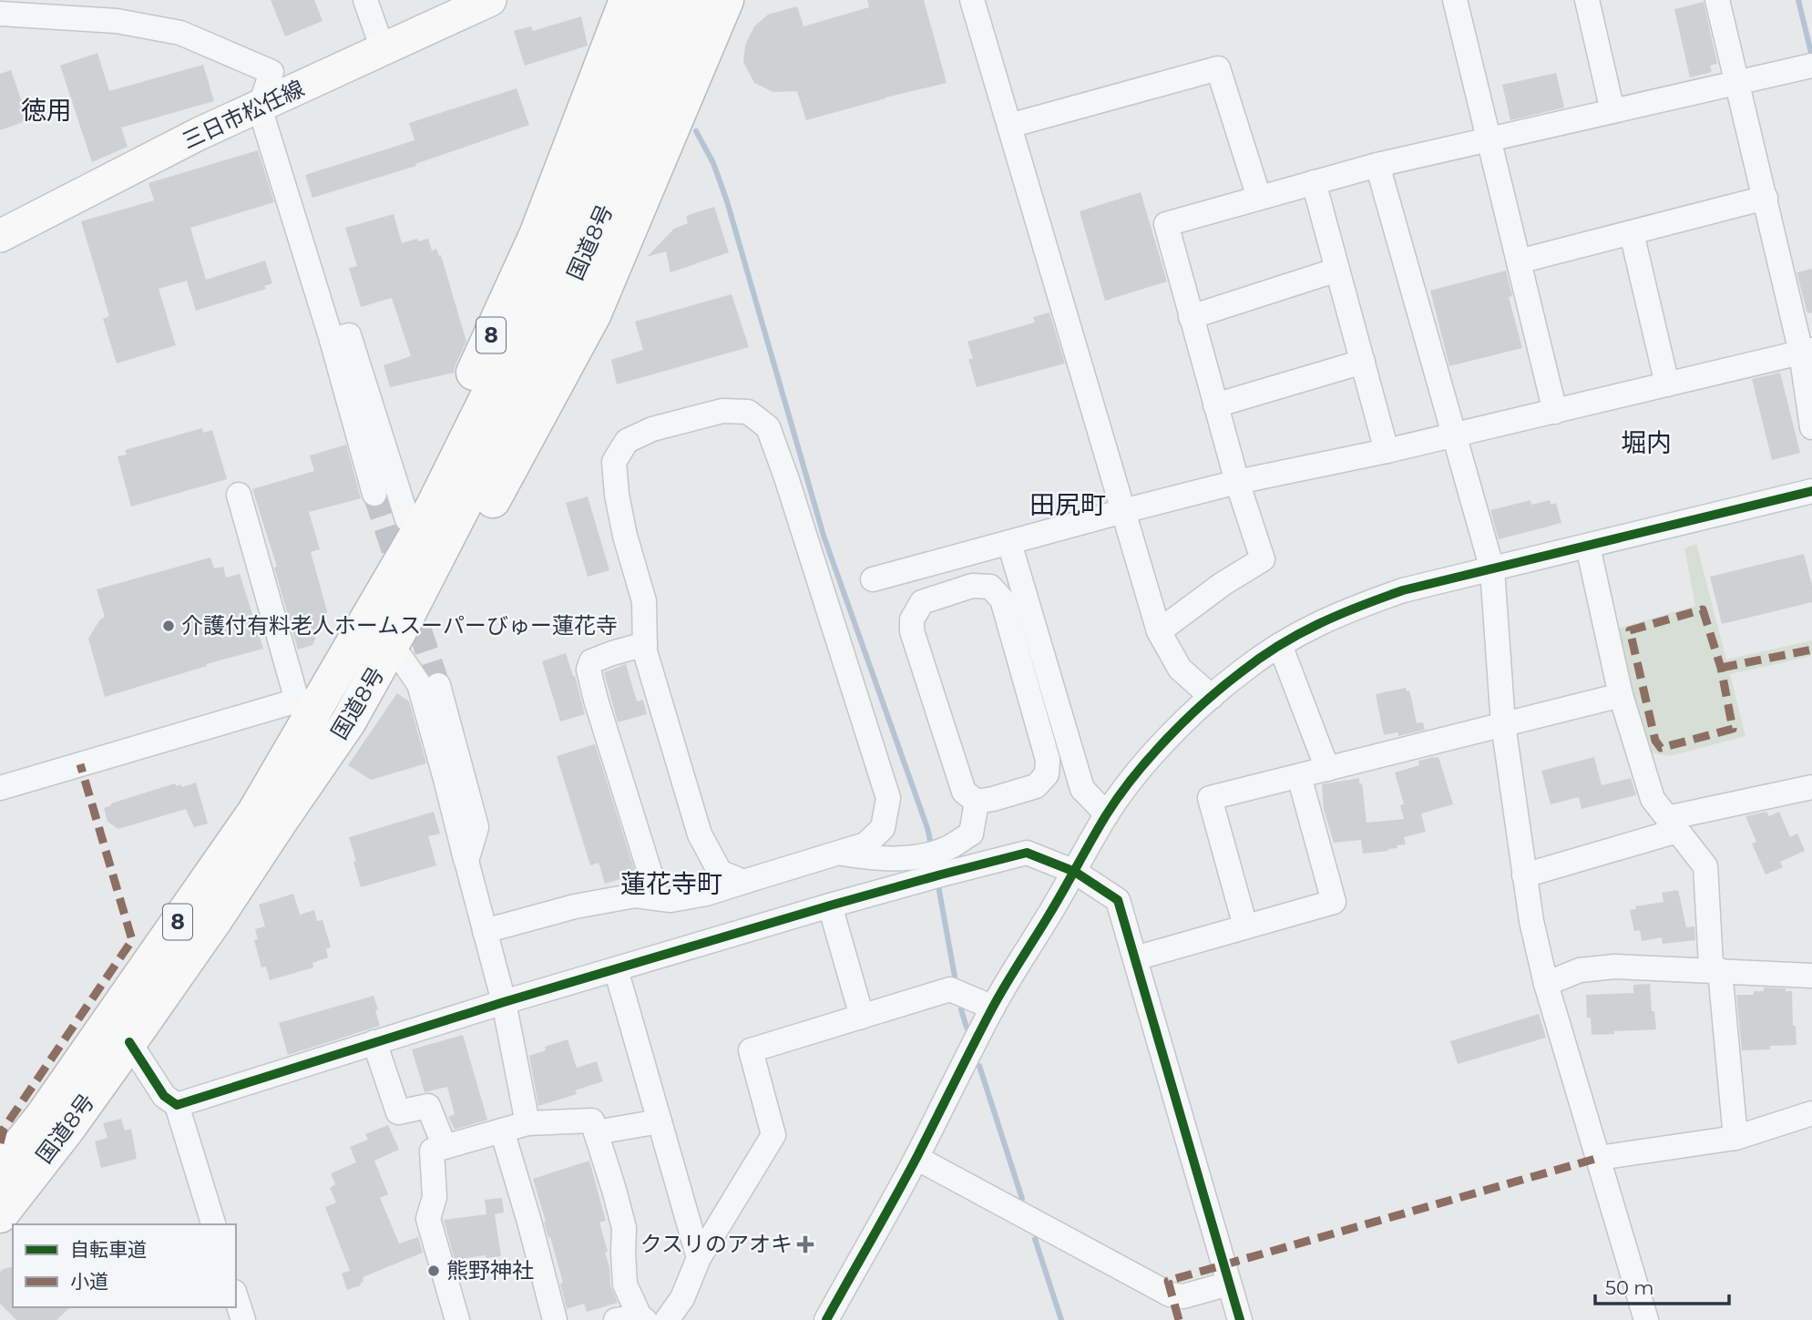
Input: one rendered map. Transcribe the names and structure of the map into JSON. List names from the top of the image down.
{
  "streets": {
    "highway": ["国道8号", "8"],
    "main road": ["三日市松任線"]
  },
  "crossings": [
    ["国道8号", "8"]
  ],
  "districts": [
    "徳用",
    "堀内",
    "田尻町",
    "蓮花寺町"
  ],
  "places": {
    "other": ["介護付有料老人ホームスーパーびゅー蓮花寺", "熊野神社"],
    "health": ["クスリのアオキ"]
  },
  "legend": ["自転車道", "小道"],
  "scale_bar": "50 m"
}
